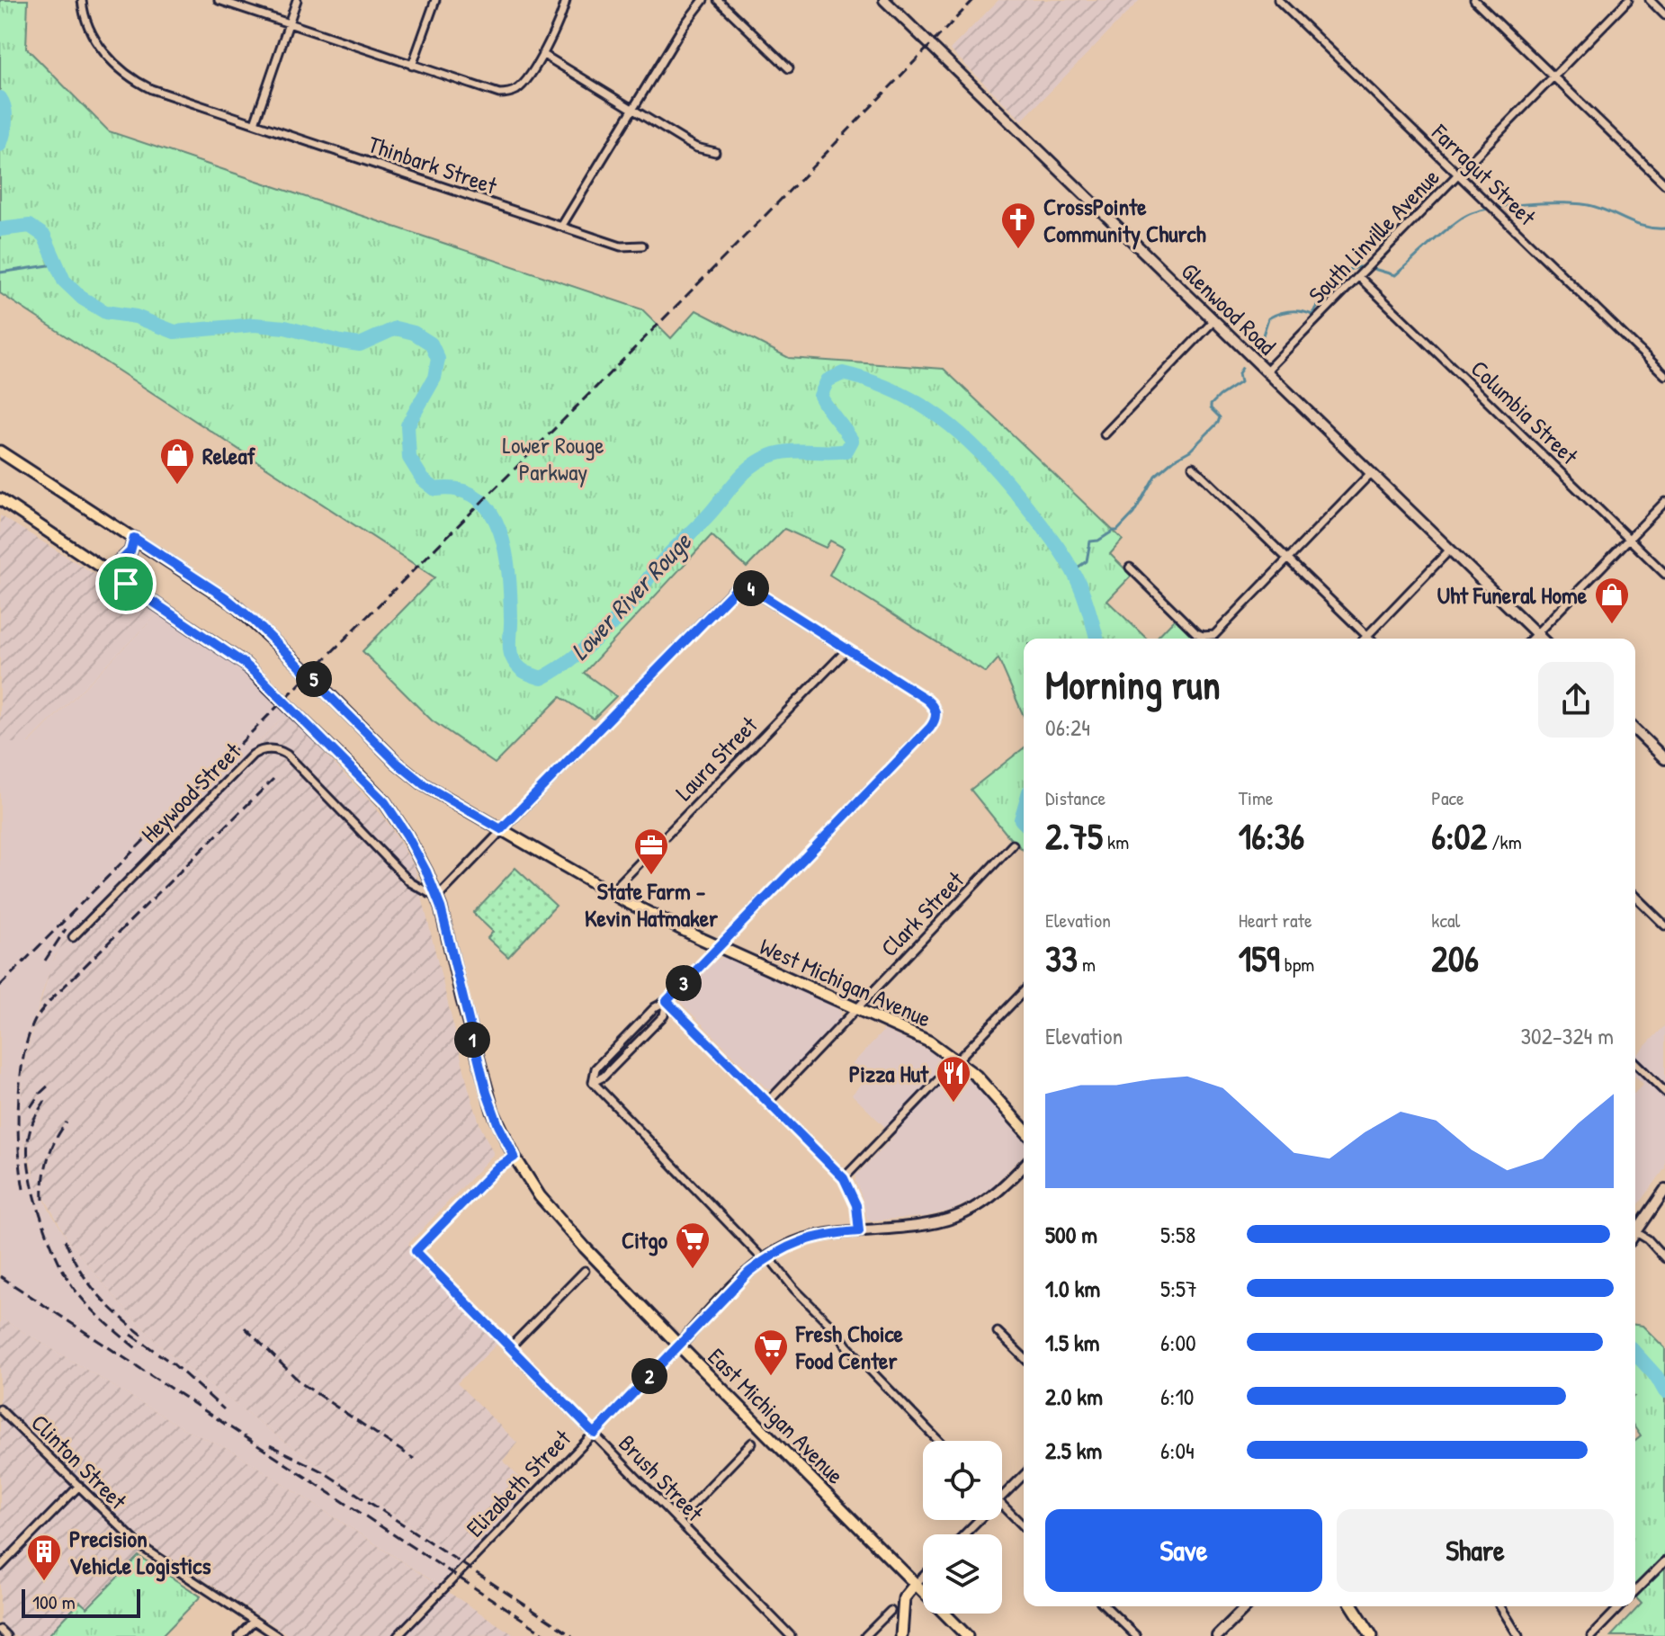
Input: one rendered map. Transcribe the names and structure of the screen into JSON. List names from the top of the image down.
{
  "streets": {
    "main road": ["West Michigan Avenue", "East Michigan Avenue"],
    "street": [
      "Thinbark Street",
      "Farragut Street",
      "South Linville Avenue",
      "Glenwood Road",
      "Columbia Street",
      "Laura Street",
      "Heywood Street",
      "Clark Street",
      "Clinton Street",
      "Brush Street",
      "Elizabeth Street"
    ]
  },
  "crossings": [
    ["Farragut Street", "South Linville Avenue"],
    ["South Linville Avenue", "Glenwood Road"],
    ["South Linville Avenue", "Columbia Street"],
    ["Laura Street", "West Michigan Avenue"],
    ["Heywood Street", "East Michigan Avenue"],
    ["Clark Street", "West Michigan Avenue"],
    ["East Michigan Avenue", "Brush Street"],
    ["East Michigan Avenue", "Elizabeth Street"],
    ["Brush Street", "Elizabeth Street"]
  ],
  "water": ["Lower River Rouge"],
  "parks": ["Lower Rouge Parkway"],
  "places": {
    "church": ["CrossPointe Community Church"],
    "shop": ["Releaf", "Uht Funeral Home"],
    "office": ["State Farm - Kevin Hatmaker"],
    "restaurant": ["Pizza Hut"],
    "supermarket": ["Citgo", "Fresh Choice Food Center"],
    "building": ["Precision Vehicle Logistics"]
  },
  "scale_bar": "100 m",
  "page": {
    "pins": [
      "4",
      "5",
      "3",
      "1",
      "2"
    ],
    "heading": ["Morning run", "06:24"],
    "stats": [
      ["Distance", "2.75 km"],
      ["Time", "16:36"],
      ["Pace", "6:02 /km"],
      ["Elevation", "33 m"],
      ["Heart rate", "159 bpm"],
      ["kcal", "206"]
    ],
    "chart": ["Elevation", "302–324 m"],
    "list": [
      {
        "name": "500 m",
        "note": "5:58"
      },
      {
        "name": "1.0 km",
        "note": "5:57"
      },
      {
        "name": "1.5 km",
        "note": "6:00"
      },
      {
        "name": "2.0 km",
        "note": "6:10"
      },
      {
        "name": "2.5 km",
        "note": "6:04"
      }
    ],
    "buttons": ["Save", "Share"],
    "scale": "100 m"
  }
}
